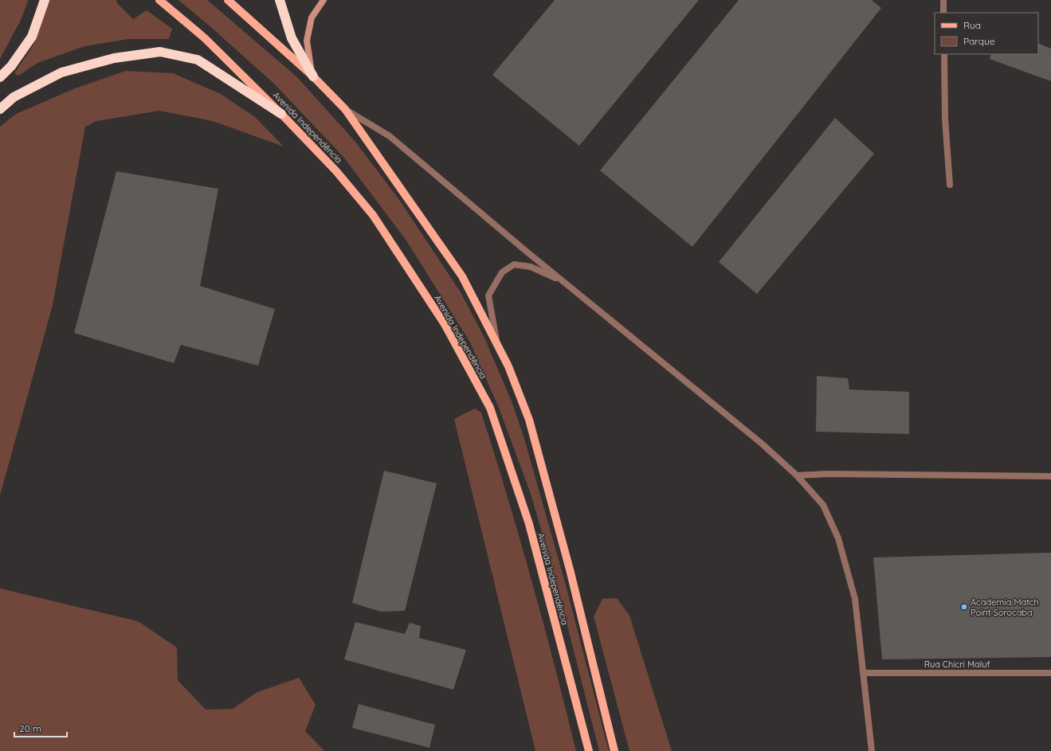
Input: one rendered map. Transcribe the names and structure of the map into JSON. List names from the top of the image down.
{
  "streets": {
    "main road": ["Avenida Independência"],
    "street": ["Rua Chicri Maluf"]
  },
  "places": ["Academia Match Point Sorocaba"],
  "legend": ["Rua", "Parque"],
  "scale_bar": "20 m"
}
